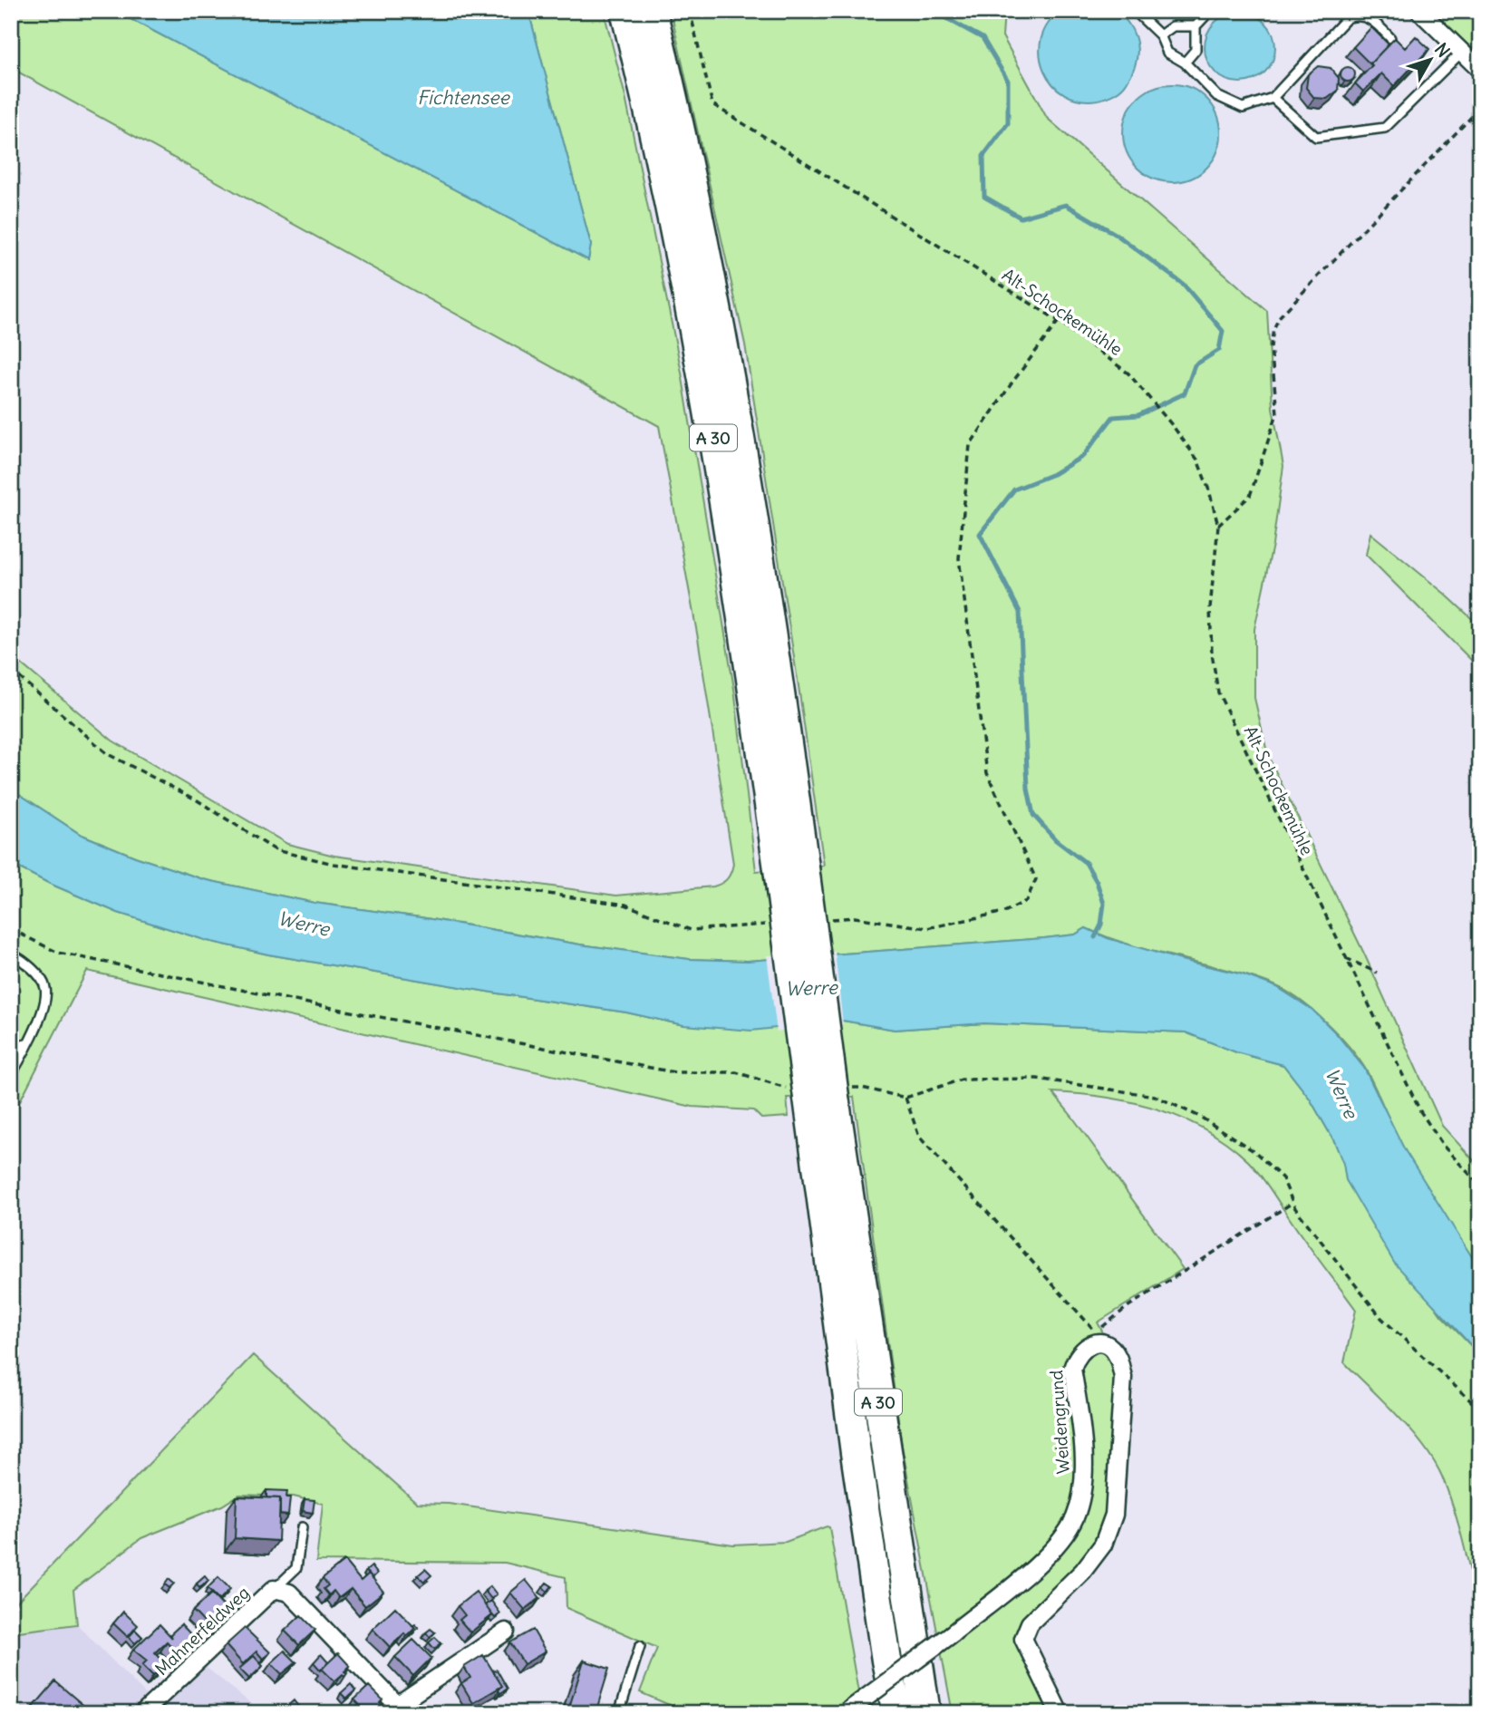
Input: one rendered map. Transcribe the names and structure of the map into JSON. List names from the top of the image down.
{
  "streets": {
    "highway": ["A 30"],
    "street": ["Weidengrund", "Mahnerfeldweg"],
    "path": ["Alt-Schockemühle"]
  },
  "water": ["Fichtensee", "Werre"],
  "north": "top right"
}
